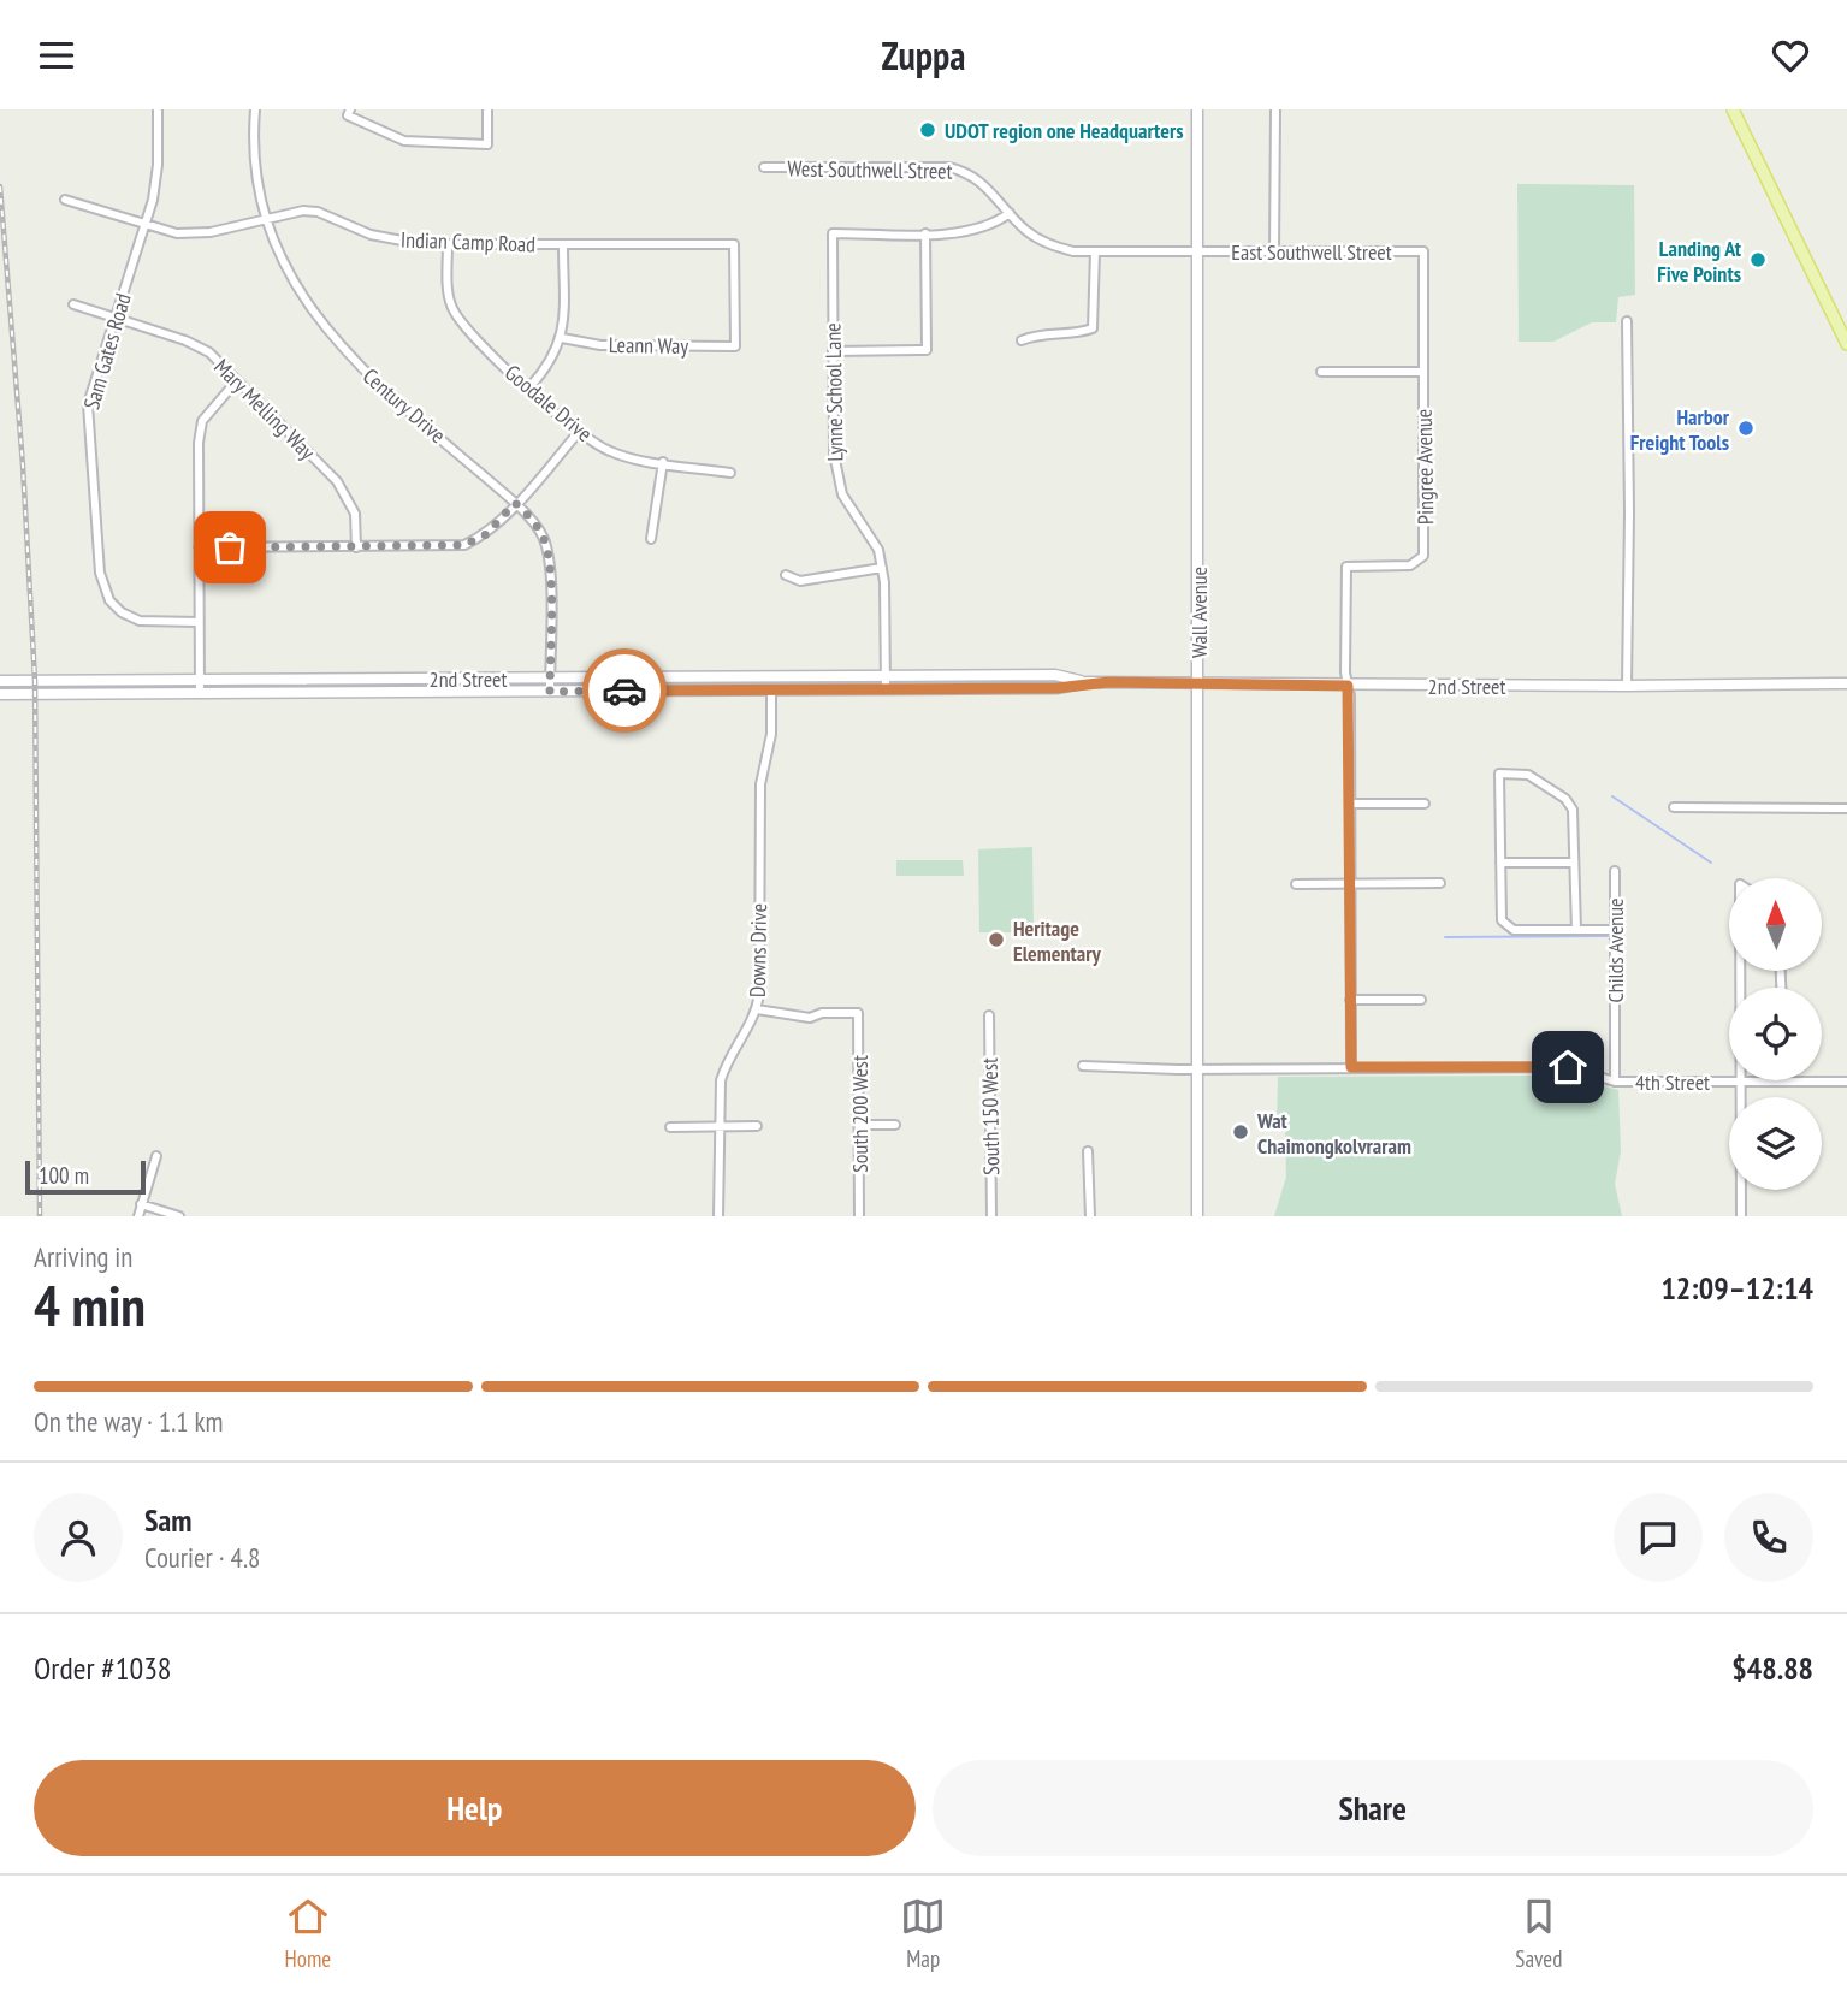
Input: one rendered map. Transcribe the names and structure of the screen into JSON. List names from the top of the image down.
{
  "streets": {
    "main road": ["Wall Avenue", "2nd Street"],
    "street": [
      "West Southwell Street",
      "Indian Camp Road",
      "East Southwell Street",
      "Leann Way",
      "Sam Gates Road",
      "Lynne School Lane",
      "Goodale Drive",
      "Century Drive",
      "Mary Melling Way",
      "Pingree Avenue",
      "Downs Drive",
      "Childs Avenue",
      "4th Street",
      "South 200 West",
      "South 150 West"
    ]
  },
  "crossings": [
    ["West Southwell Street", "East Southwell Street"],
    ["West Southwell Street", "Wall Avenue"],
    ["Indian Camp Road", "Leann Way"],
    ["Indian Camp Road", "Sam Gates Road"],
    ["Indian Camp Road", "Goodale Drive"],
    ["Indian Camp Road", "Century Drive"],
    ["East Southwell Street", "Pingree Avenue"],
    ["East Southwell Street", "Wall Avenue"],
    ["Sam Gates Road", "Mary Melling Way"],
    ["Lynne School Lane", "2nd Street"],
    ["Century Drive", "2nd Street"],
    ["Pingree Avenue", "2nd Street"],
    ["Pingree Avenue", "4th Street"],
    ["Wall Avenue", "2nd Street"],
    ["Wall Avenue", "4th Street"],
    ["2nd Street", "Downs Drive"],
    ["Downs Drive", "South 200 West"],
    ["Childs Avenue", "4th Street"]
  ],
  "places": [
    "UDOT region one Headquarters",
    "Landing At Five Points",
    "Harbor Freight Tools",
    "Heritage Elementary",
    "Wat Chaimongkolvraram"
  ],
  "scale_bar": "100 m",
  "north": "top",
  "page": {
    "header": "Zuppa",
    "scale": "100 m",
    "heading": ["4 min", "Arriving in", "12:09–12:14"],
    "panel": [
      "Sam",
      "Courier · 4.8",
      "Order #1038",
      "$48.88"
    ],
    "bar": "On the way · 1.1 km",
    "buttons": ["Help", "Share"],
    "tabs": ["Home", "Map", "Saved"]
  }
}
